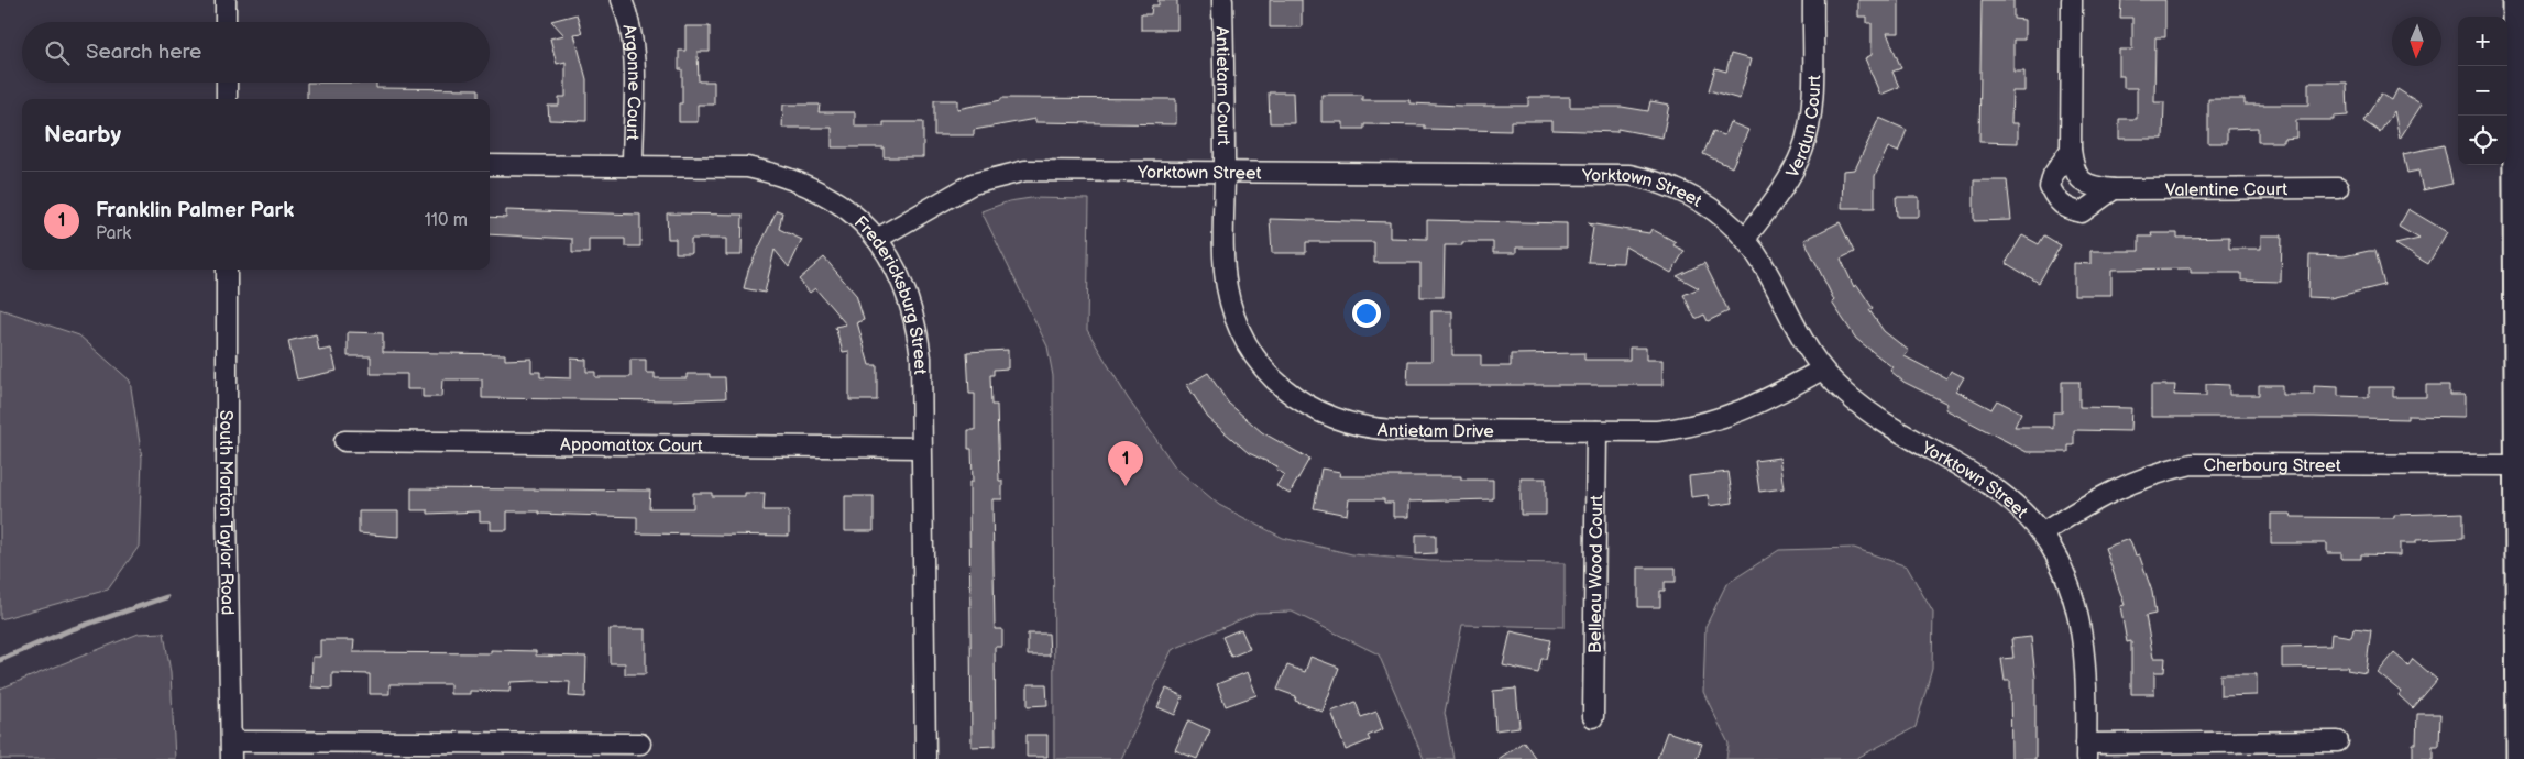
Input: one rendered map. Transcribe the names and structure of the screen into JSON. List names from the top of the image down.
{
  "streets": {
    "street": [
      "Argonne Court",
      "Antietam Court",
      "Verdun Court",
      "Yorktown Street",
      "Valentine Court",
      "Fredericksburg Street",
      "Antietam Drive",
      "Appomattox Court",
      "Cherbourg Street",
      "South Morton Taylor Road",
      "Belleau Wood Court"
    ]
  },
  "crossings": [
    ["Argonne Court", "Fredericksburg Street"],
    ["Antietam Court", "Yorktown Street"],
    ["Antietam Court", "Antietam Drive"],
    ["Verdun Court", "Yorktown Street"],
    ["Yorktown Street", "Fredericksburg Street"],
    ["Yorktown Street", "Antietam Drive"],
    ["Yorktown Street", "Cherbourg Street"],
    ["Fredericksburg Street", "Appomattox Court"],
    ["Antietam Drive", "Belleau Wood Court"]
  ],
  "north": "bottom",
  "page": {
    "map_buttons": ["+", "−"],
    "search": "Search here",
    "heading": "Nearby",
    "list": [
      {
        "mark": "1",
        "name": "Franklin Palmer Park",
        "note": "Park",
        "value": "110 m"
      }
    ],
    "pins": "1"
  }
}
